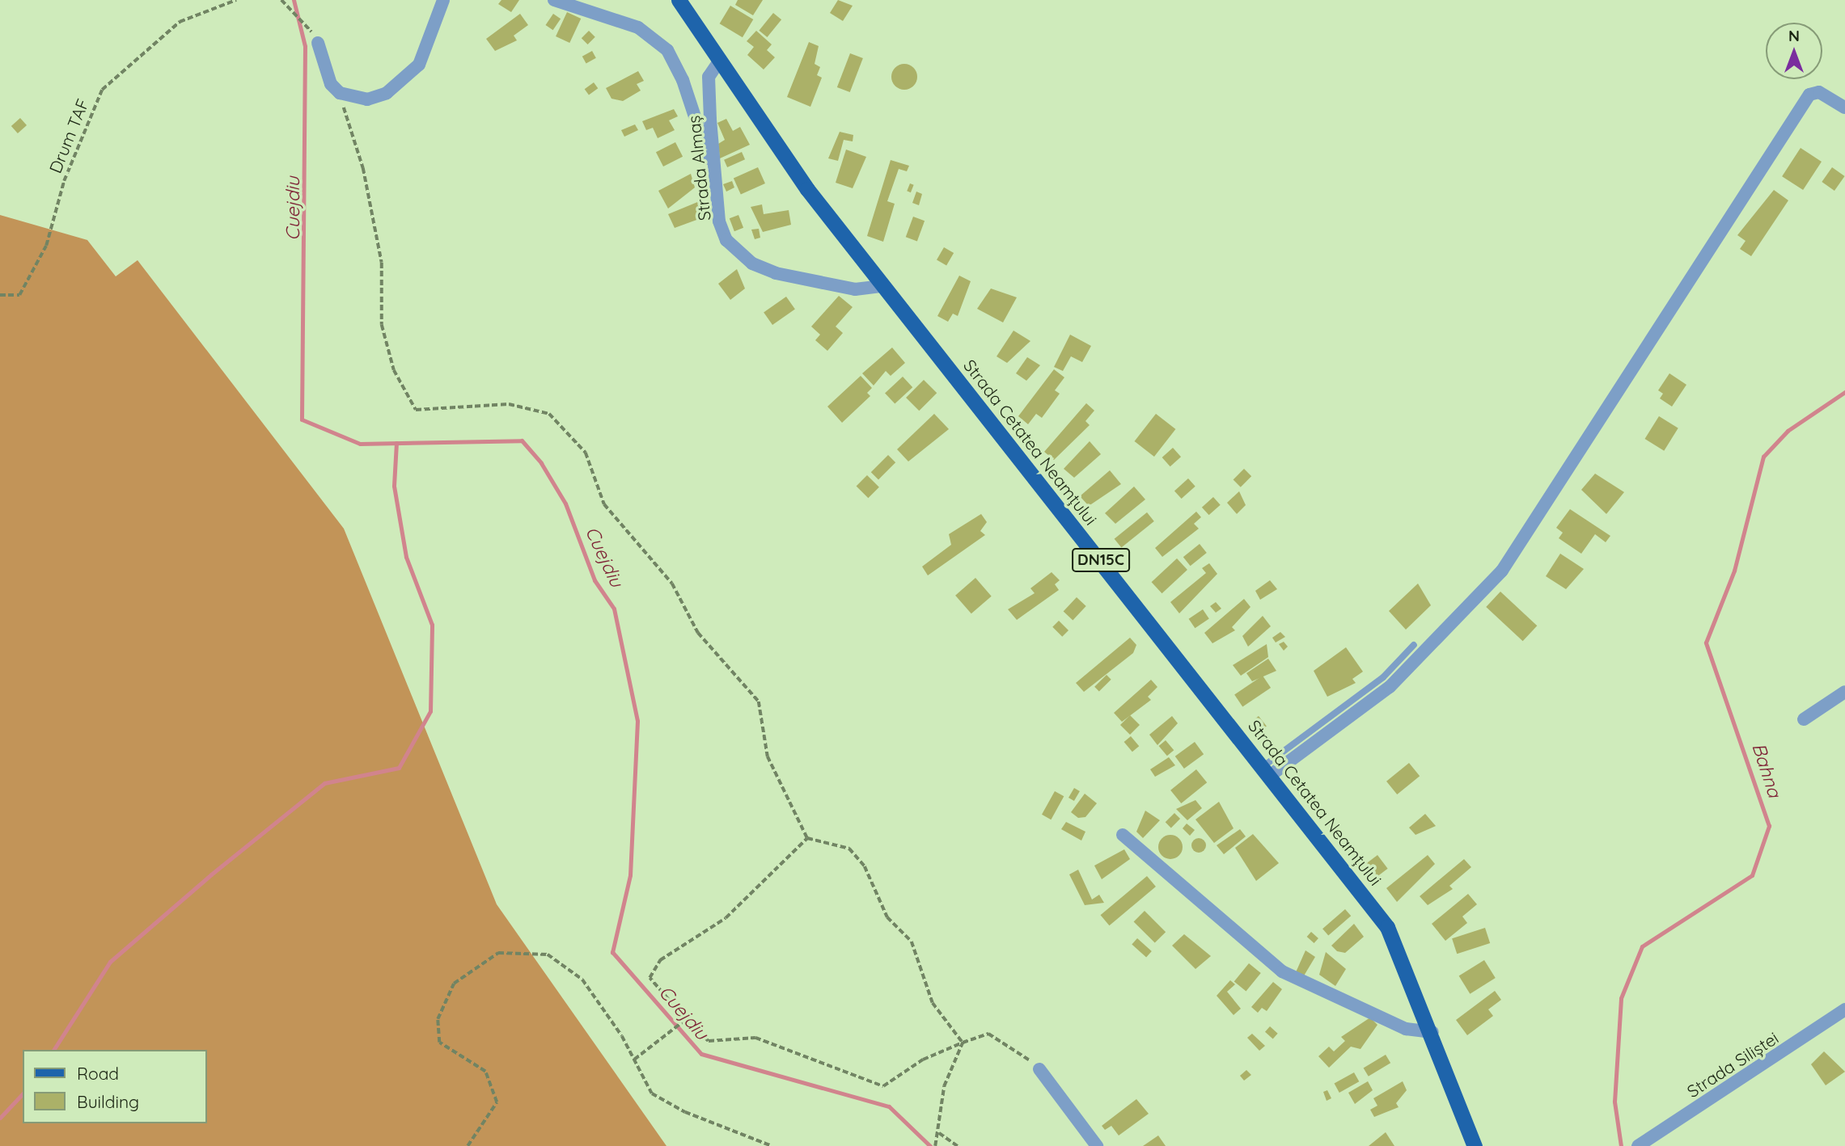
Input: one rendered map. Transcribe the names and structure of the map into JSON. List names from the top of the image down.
{
  "streets": {
    "main road": ["Strada Cetatea Neamțului", "DN15C"],
    "street": ["Strada Almaș", "Strada Siliștei"],
    "path": ["Drum TAF"]
  },
  "crossings": [
    ["Strada Almaș", "Strada Cetatea Neamțului"]
  ],
  "water": ["Cuejdiu", "Bahna"],
  "legend": ["Road", "Building"],
  "north": "top"
}
